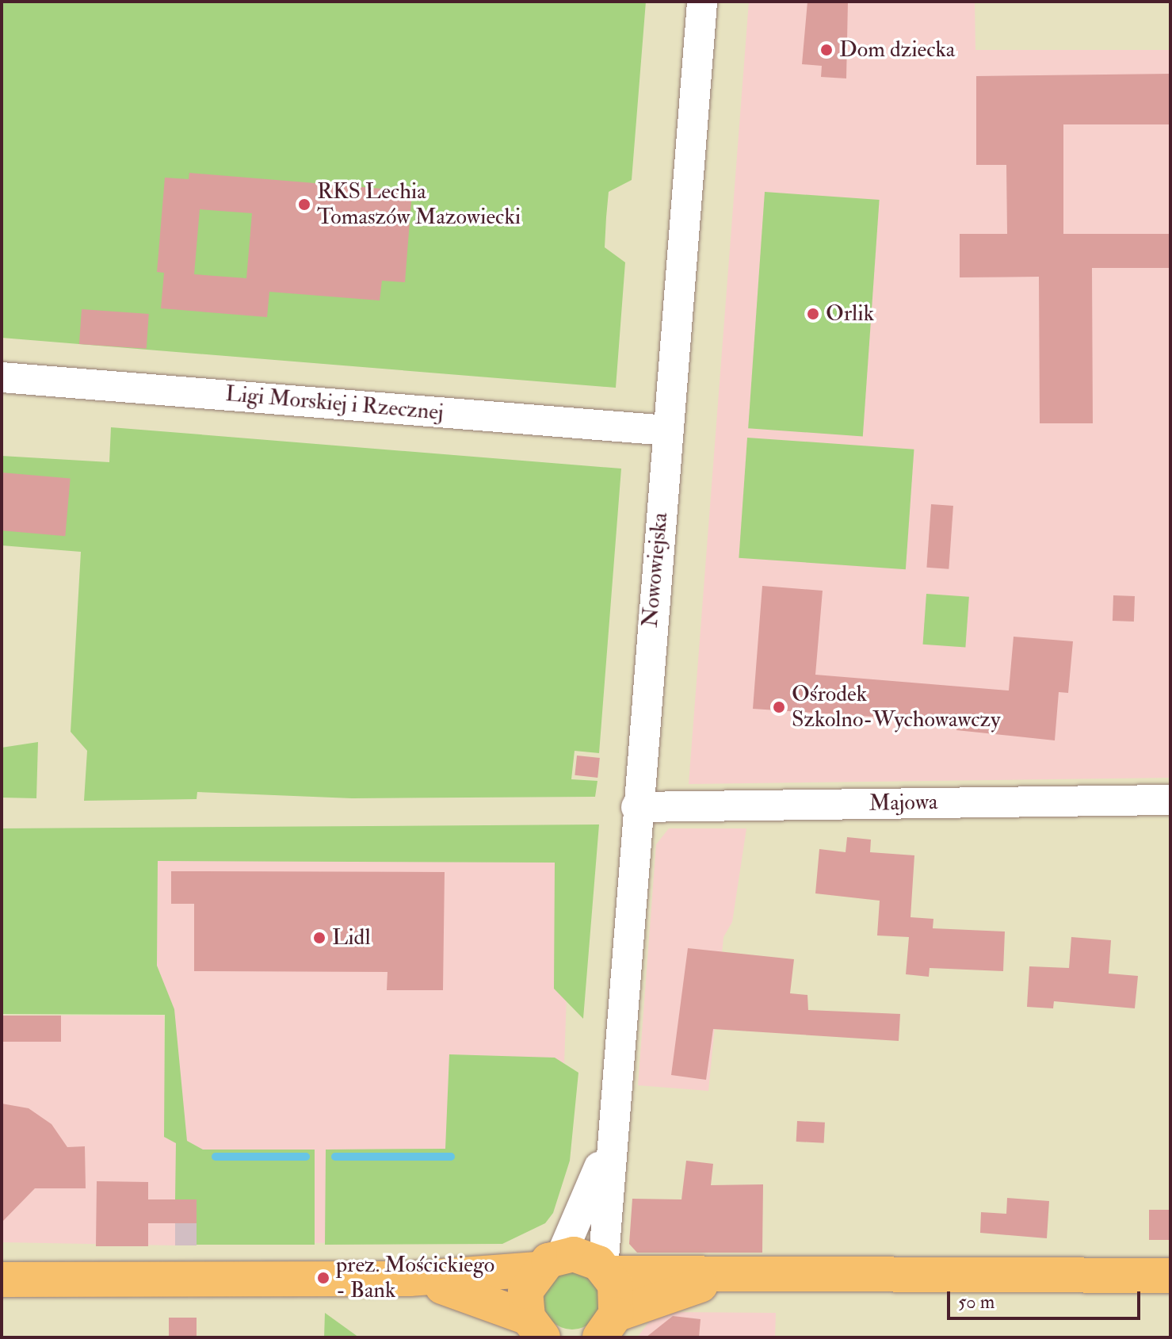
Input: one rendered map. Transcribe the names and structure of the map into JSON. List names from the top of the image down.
{
  "streets": {
    "street": ["Ligi Morskiej i Rzecznej", "Nowowiejska", "Majowa"]
  },
  "crossings": [
    ["Ligi Morskiej i Rzecznej", "Nowowiejska"],
    ["Nowowiejska", "Majowa"]
  ],
  "places": [
    "Dom dziecka",
    "RKS Lechia Tomaszów Mazowiecki",
    "Orlik",
    "Ośrodek Szkolno-Wychowawczy",
    "Lidl",
    "prez. Mościckiego - Bank"
  ],
  "scale_bar": "50 m"
}
